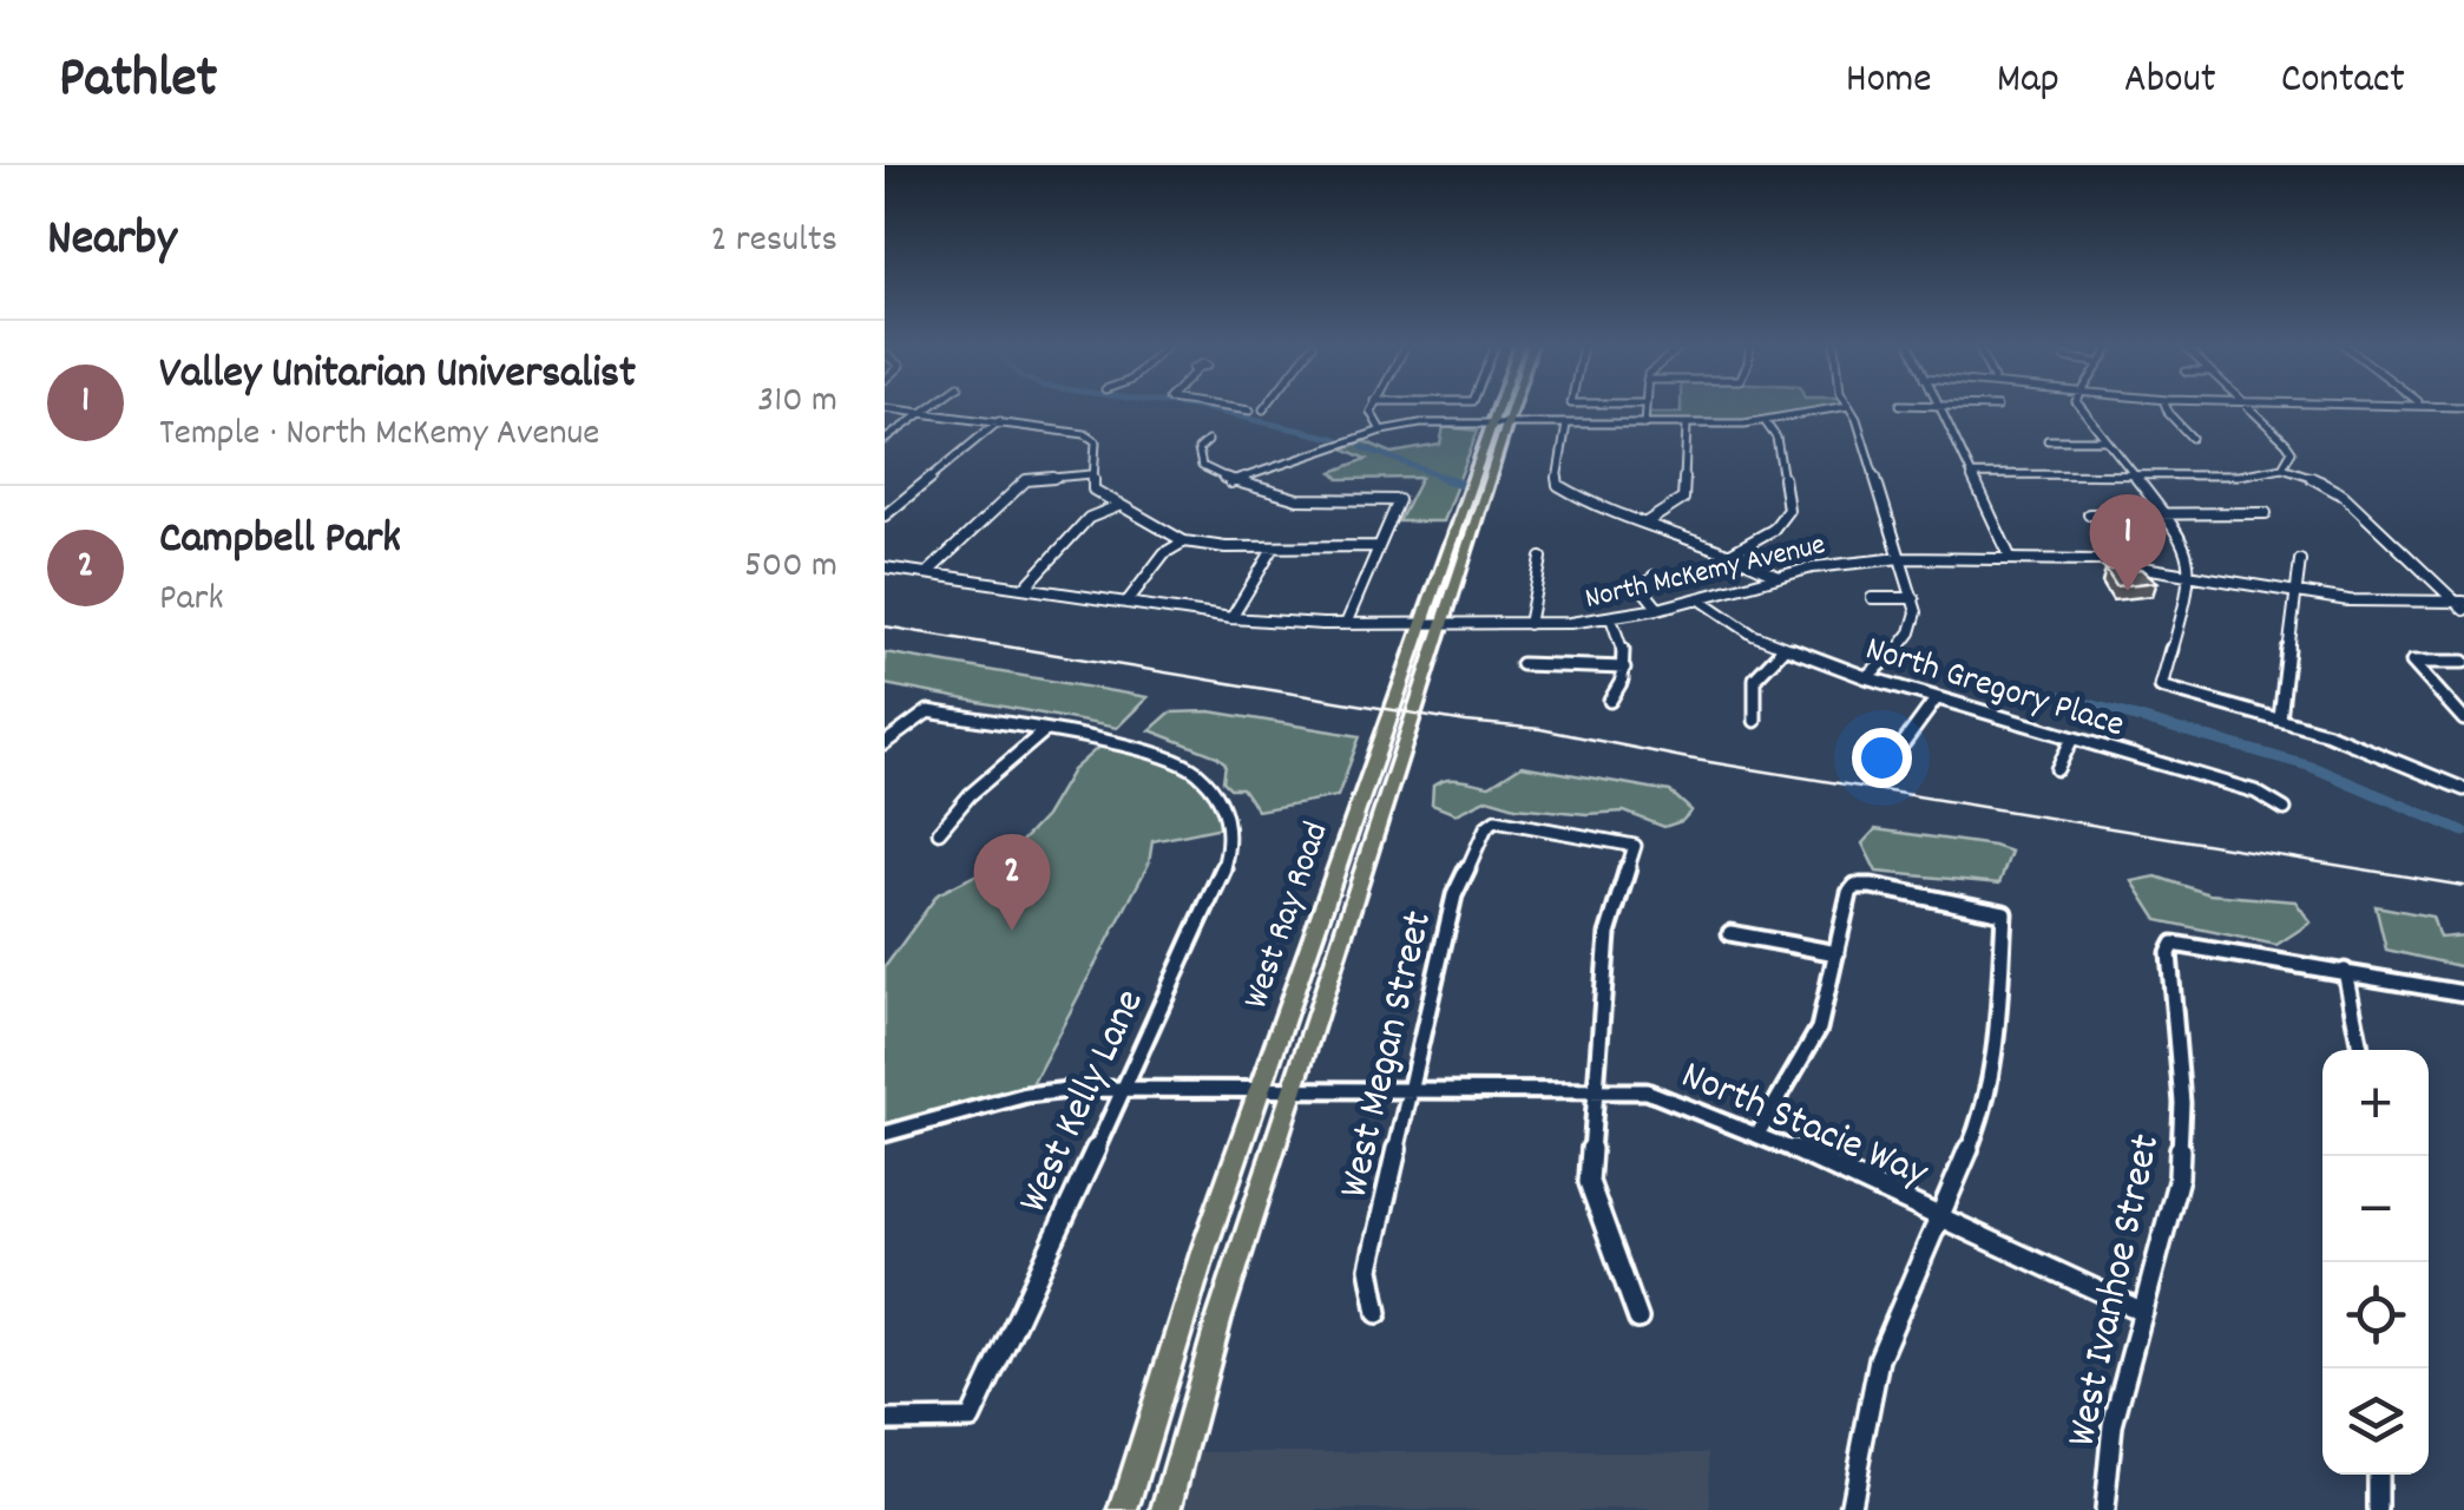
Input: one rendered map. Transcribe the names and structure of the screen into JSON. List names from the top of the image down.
{
  "streets": {
    "main road": ["West Ray Road"],
    "street": [
      "North McKemy Avenue",
      "North Gregory Place",
      "West Megan Street",
      "West Kelly Lane",
      "North Stacie Way",
      "West Ivanhoe Street"
    ]
  },
  "crossings": [
    ["North McKemy Avenue", "North Gregory Place"],
    ["North McKemy Avenue", "West Ray Road"],
    ["West Ray Road", "North Stacie Way"],
    ["West Megan Street", "North Stacie Way"],
    ["West Kelly Lane", "North Stacie Way"],
    ["North Stacie Way", "West Ivanhoe Street"]
  ],
  "page": {
    "header": "Pathlet",
    "nav": [
      "Home",
      "Map",
      "About",
      "Contact"
    ],
    "heading": ["Nearby", "2 results"],
    "list": [
      {
        "mark": "1",
        "name": "Valley Unitarian Universalist",
        "note": "Temple · North McKemy Avenue",
        "value": "310 m"
      },
      {
        "mark": "2",
        "name": "Campbell Park",
        "note": "Park",
        "value": "500 m"
      }
    ],
    "pins": ["1", "2"],
    "map_buttons": ["+", "−"]
  }
}
